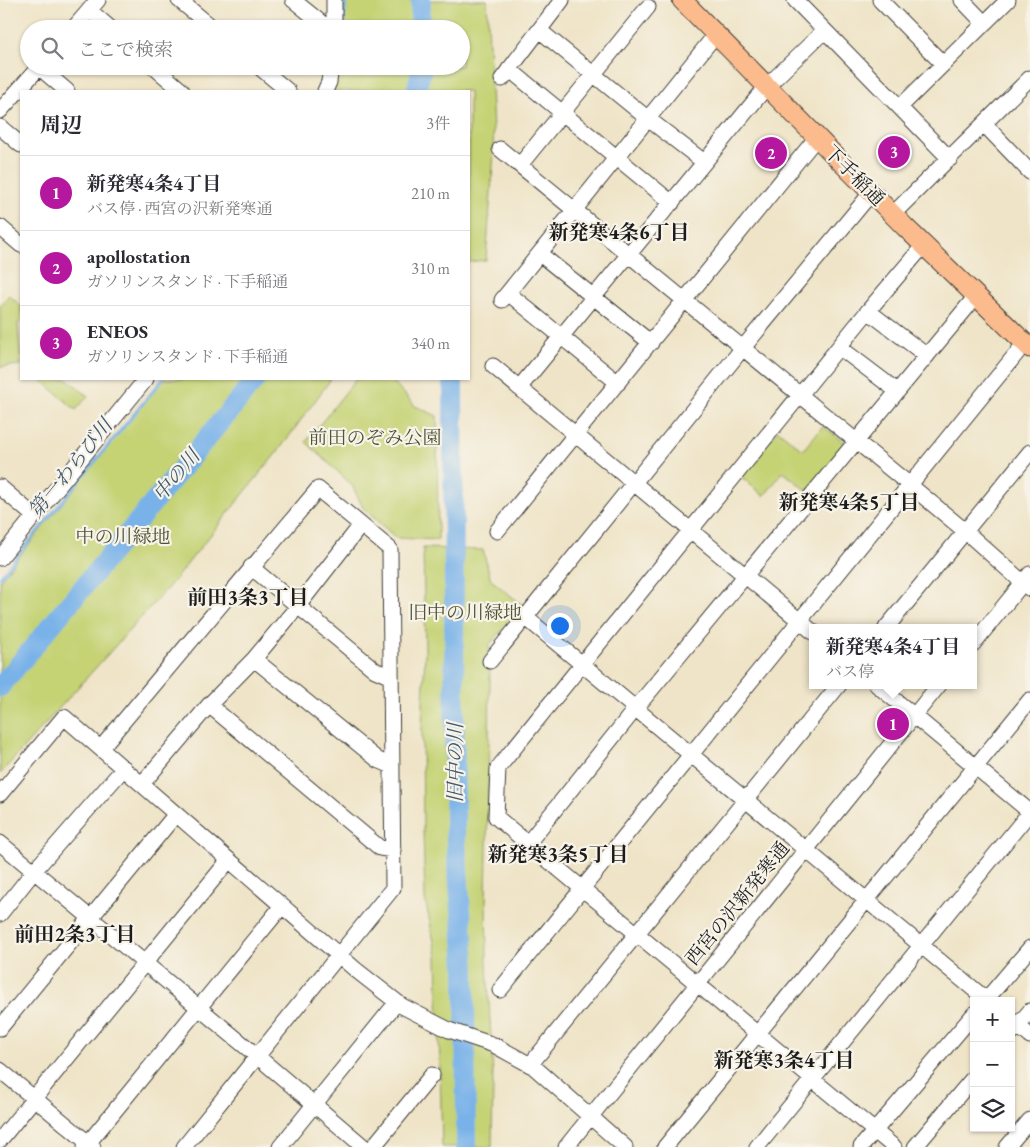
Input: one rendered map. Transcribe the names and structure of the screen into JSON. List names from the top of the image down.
{
  "streets": {
    "main road": ["下手稲通"],
    "street": ["西宮の沢新発寒通"]
  },
  "districts": [
    "新発寒4条6丁目",
    "新発寒4条5丁目",
    "前田3条3丁目",
    "新発寒3条5丁目",
    "前田2条3丁目",
    "新発寒3条4丁目"
  ],
  "water": ["第一わらび川", "中の川", "旧中の川"],
  "parks": ["前田のぞみ公園", "中の川緑地", "旧中の川緑地"],
  "page": {
    "search": "ここで検索",
    "heading": ["周辺", "3件"],
    "pins": ["3", "2", "1"],
    "list": [
      {
        "mark": "1",
        "name": "新発寒4条4丁目",
        "note": "バス停 · 西宮の沢新発寒通",
        "value": "210 m"
      },
      {
        "mark": "2",
        "name": "apollostation",
        "note": "ガソリンスタンド · 下手稲通",
        "value": "310 m"
      },
      {
        "mark": "3",
        "name": "ENEOS",
        "note": "ガソリンスタンド · 下手稲通",
        "value": "340 m"
      }
    ],
    "popup": ["新発寒4条4丁目", "バス停"],
    "map_buttons": ["+", "−"]
  }
}
